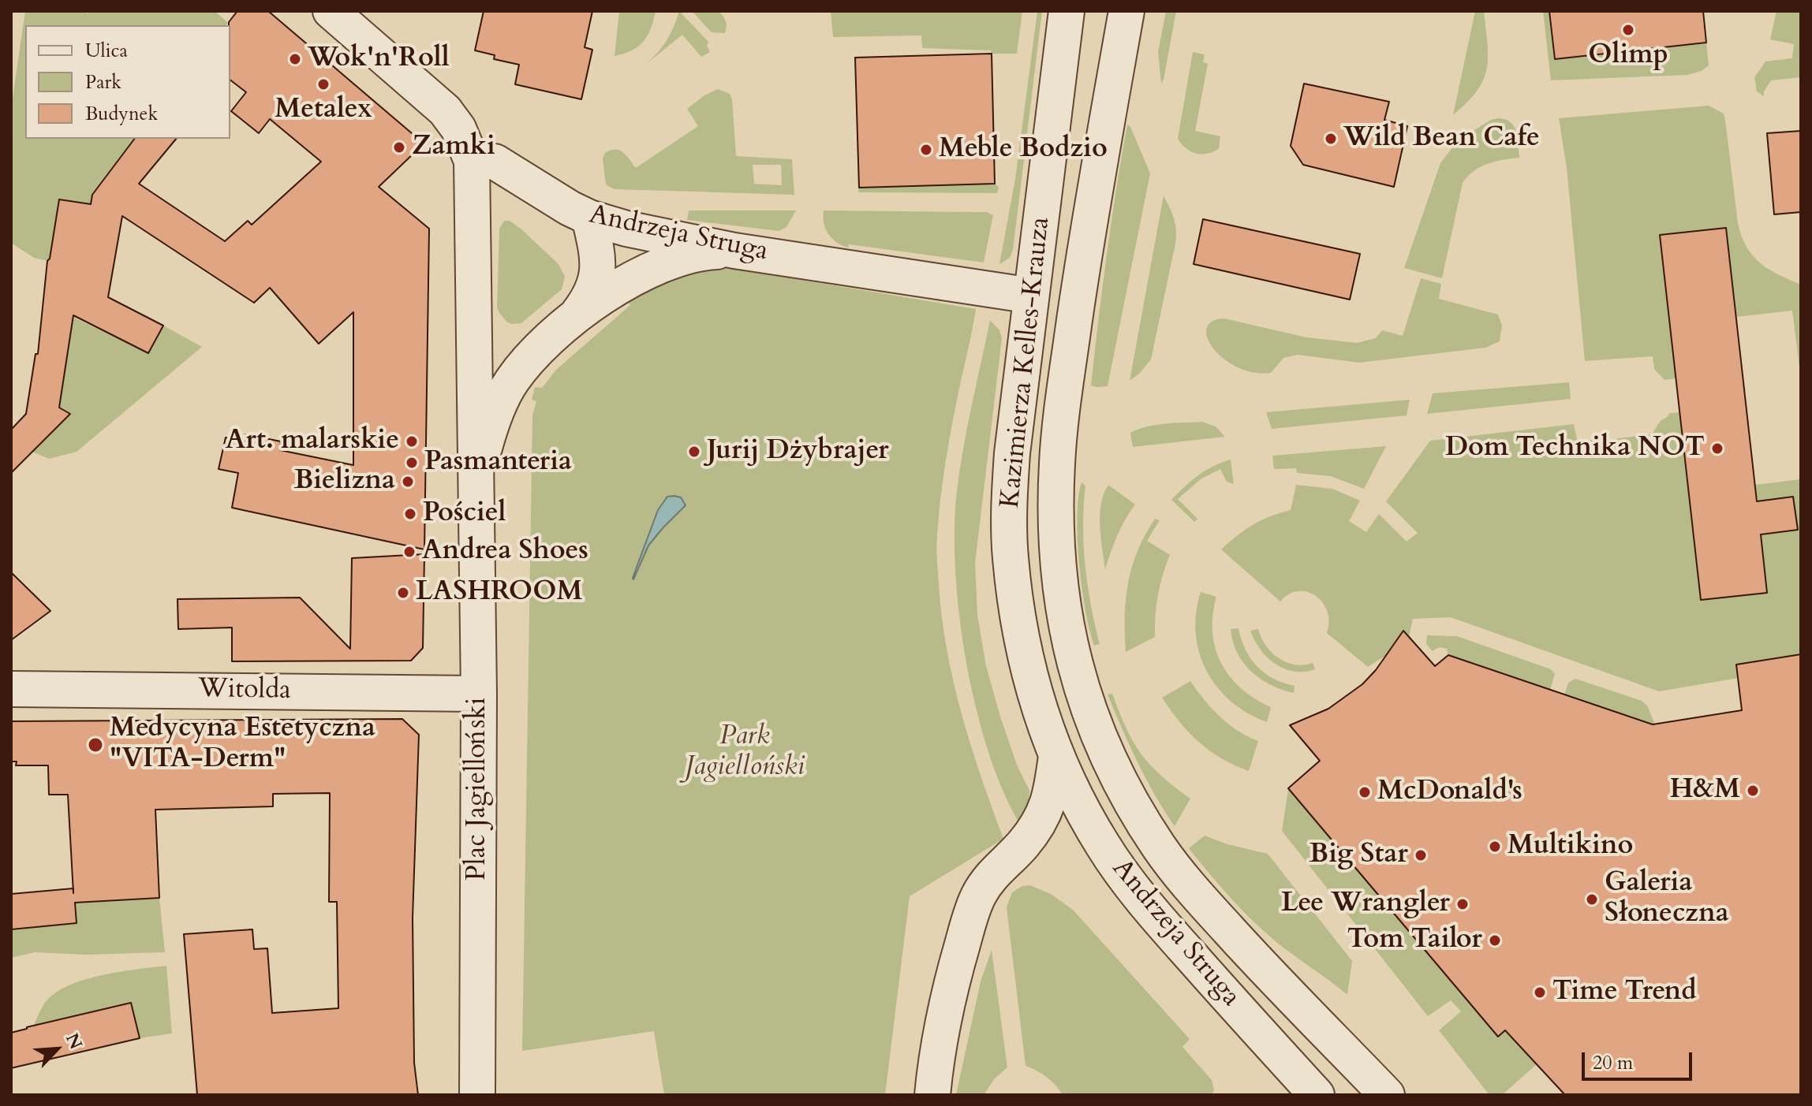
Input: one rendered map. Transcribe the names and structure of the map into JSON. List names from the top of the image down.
{
  "streets": {
    "street": [
      "Andrzeja Struga",
      "Kazimierza Kelles-Krauza",
      "Witolda",
      "Plac Jagielloński"
    ]
  },
  "crossings": [
    ["Andrzeja Struga", "Kazimierza Kelles-Krauza"],
    ["Andrzeja Struga", "Plac Jagielloński"],
    ["Witolda", "Plac Jagielloński"]
  ],
  "parks": ["Park Jagielloński"],
  "places": [
    "Olimp",
    "Wok'n'Roll",
    "Metalex",
    "Wild Bean Cafe",
    "Zamki",
    "Meble Bodzio",
    "Art. malarskie",
    "Dom Technika NOT",
    "Jurij Dżybrajer",
    "Pasmanteria",
    "Bielizna",
    "Pościel",
    "Andrea Shoes",
    "LASHROOM",
    "Medycyna Estetyczna \"VITA-Derm\"",
    "H&M",
    "McDonald's",
    "Multikino",
    "Big Star",
    "Galeria Słoneczna",
    "Lee Wrangler",
    "Tom Tailor",
    "Time Trend"
  ],
  "legend": ["Ulica", "Park", "Budynek"],
  "scale_bar": "20 m",
  "north": "top right"
}
